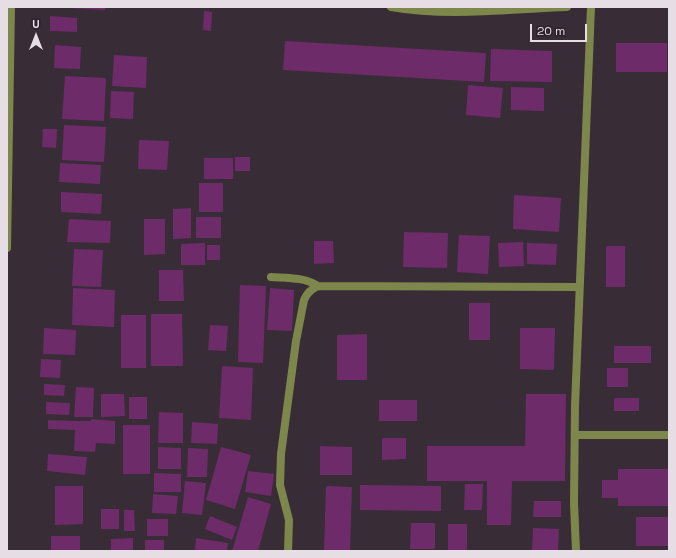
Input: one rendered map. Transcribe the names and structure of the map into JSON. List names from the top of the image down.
{
  "scale_bar": "20 m",
  "north": "top"
}
